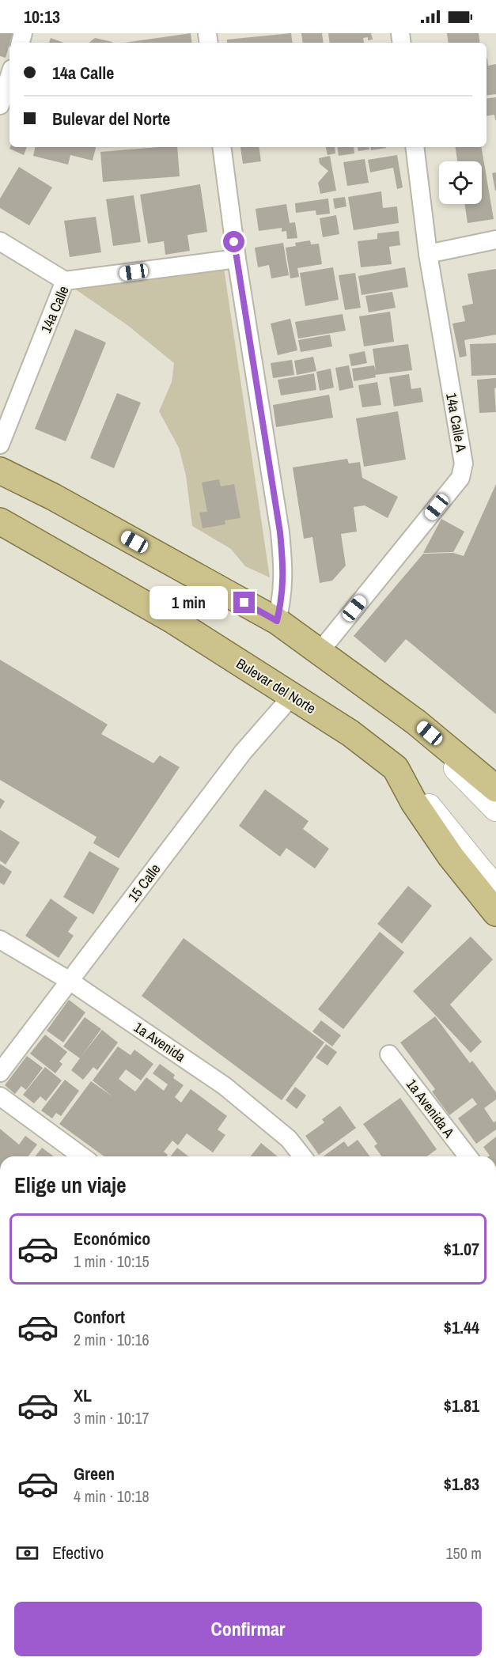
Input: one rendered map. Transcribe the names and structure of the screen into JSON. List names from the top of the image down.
{
  "streets": {
    "highway": ["Bulevar del Norte"],
    "street": [
      "14a Calle",
      "14a Calle A",
      "15 Calle",
      "1a Avenida",
      "1a Avenida A"
    ]
  },
  "crossings": [
    ["Bulevar del Norte", "15 Calle"],
    ["15 Calle", "1a Avenida"]
  ],
  "page": {
    "status": "10:13",
    "banner": ["14a Calle", "Bulevar del Norte"],
    "bubble": "1 min",
    "heading": "Elige un viaje",
    "list": [
      {
        "name": "Económico",
        "note": "1 min · 10:15",
        "value": "$1.07"
      },
      {
        "name": "Confort",
        "note": "2 min · 10:16",
        "value": "$1.44"
      },
      {
        "name": "XL",
        "note": "3 min · 10:17",
        "value": "$1.81"
      },
      {
        "name": "Green",
        "note": "4 min · 10:18",
        "value": "$1.83"
      }
    ],
    "pay": ["Efectivo", "150 m"],
    "buttons": "Confirmar"
  }
}
